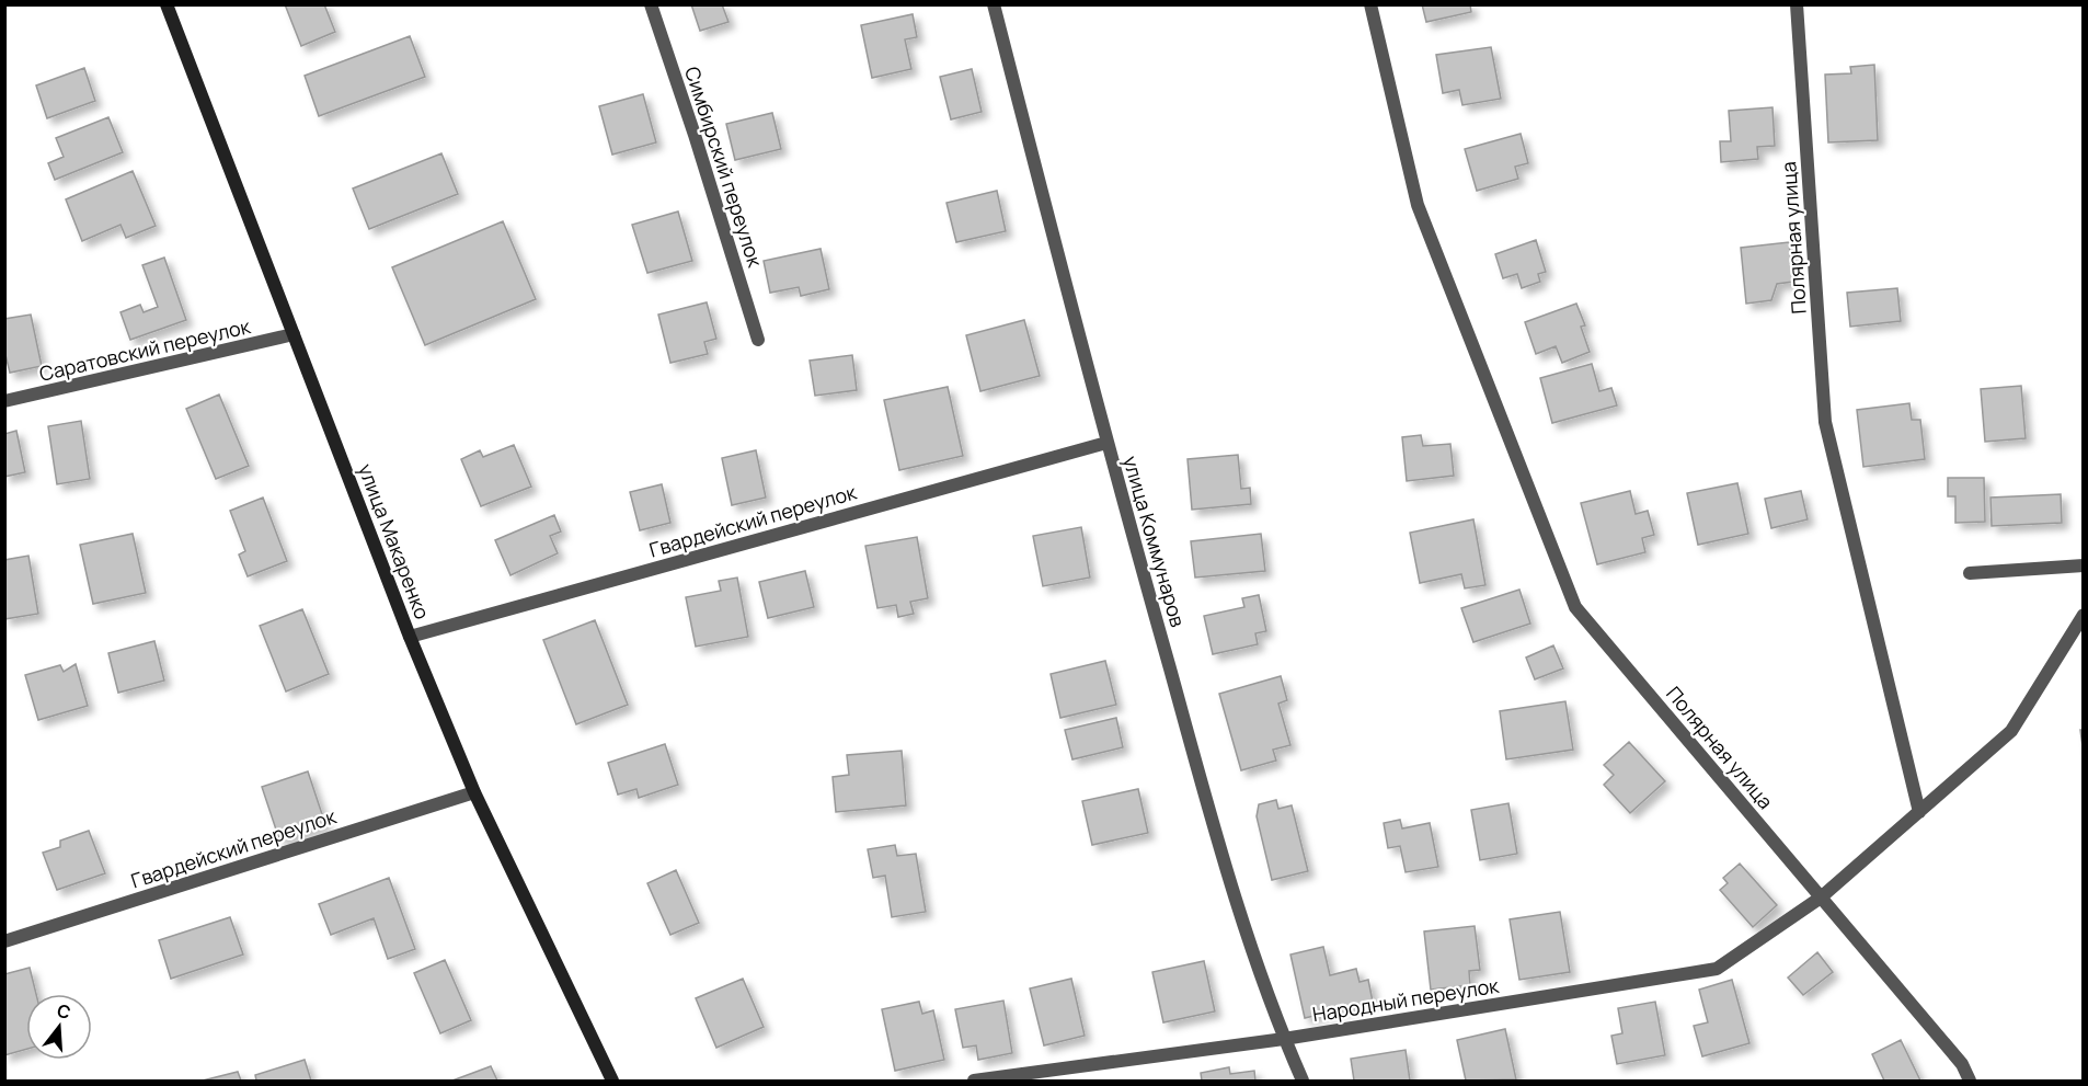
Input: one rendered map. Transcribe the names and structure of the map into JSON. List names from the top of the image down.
{
  "streets": {
    "main road": ["улица Макаренко"],
    "street": [
      "Симбирский переулок",
      "Полярная улица",
      "Саратовский переулок",
      "Гвардейский переулок",
      "улица Коммунаров",
      "Народный переулок"
    ]
  },
  "crossings": [
    ["Полярная улица", "Народный переулок"],
    ["Саратовский переулок", "улица Макаренко"],
    ["Гвардейский переулок", "улица Макаренко"],
    ["Гвардейский переулок", "улица Коммунаров"],
    ["улица Коммунаров", "Народный переулок"]
  ],
  "north": "top"
}
